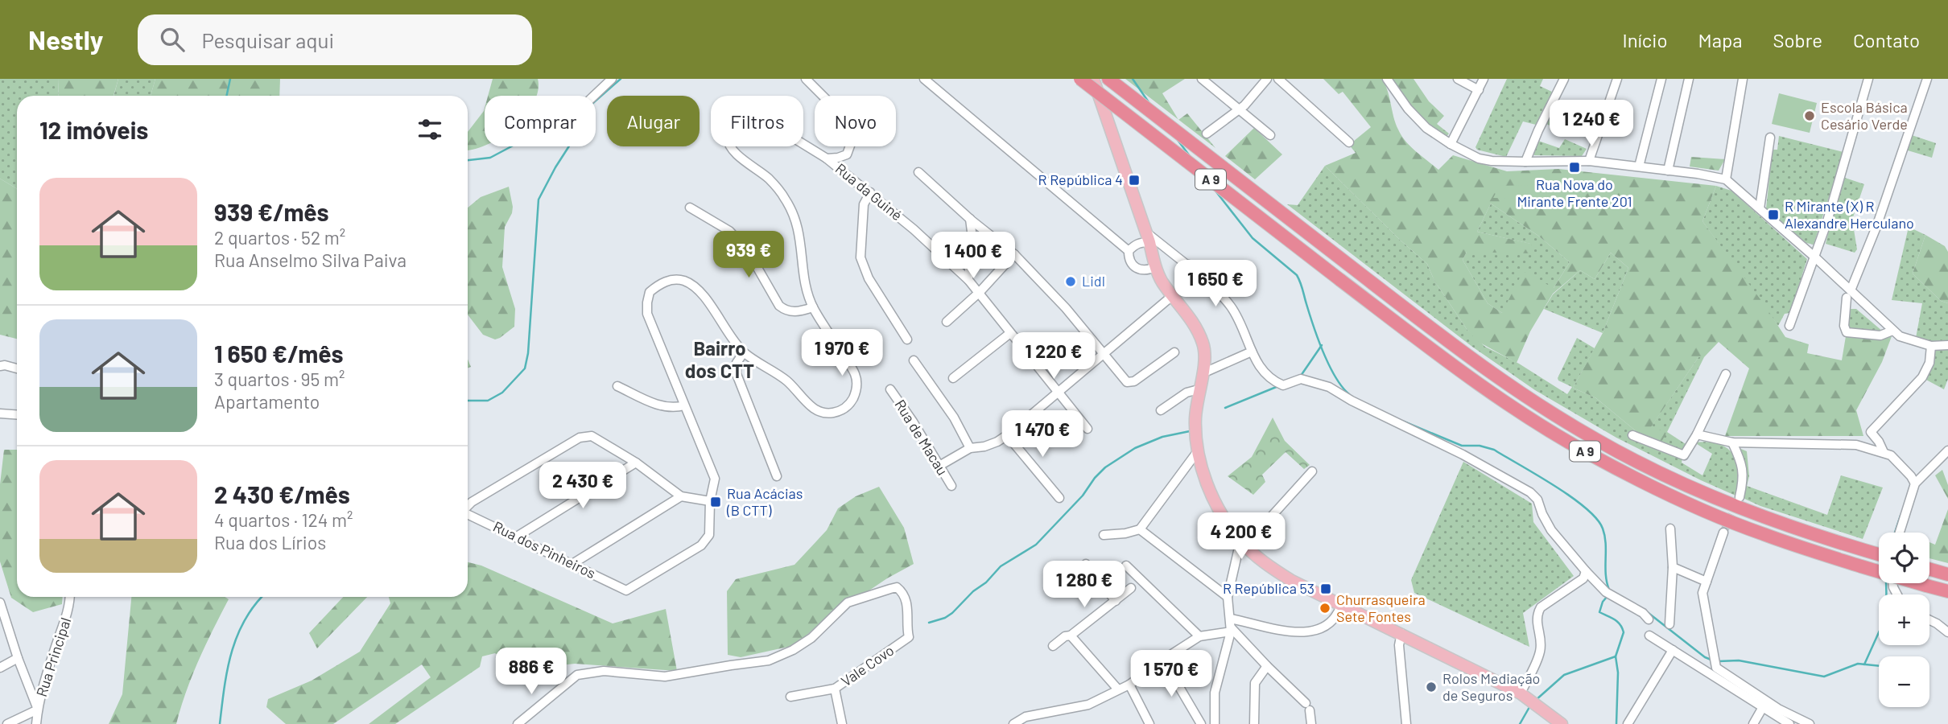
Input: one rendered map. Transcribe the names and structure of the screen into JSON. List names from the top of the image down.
{
  "streets": {
    "highway": ["A 9"],
    "street": [
      "Rua da Guiné",
      "Rua de Macau",
      "Rua dos Pinheiros",
      "Rua Principal",
      "Vale Covo"
    ]
  },
  "districts": ["Bairro dos CTT"],
  "places": {
    "other": [
      "Escola Básica Cesário Verde",
      "Lidl",
      "Churrasqueira Sete Fontes",
      "Rolos Mediação de Seguros"
    ],
    "transit": [
      "Rua Nova do Mirante Frente 201",
      "R República 4",
      "R Mirante (X) R Alexandre Herculano",
      "Rua Acácias (B CTT)",
      "R República 53"
    ]
  },
  "page": {
    "header": "Nestly",
    "search": "Pesquisar aqui",
    "nav": [
      "Início",
      "Mapa",
      "Sobre",
      "Contato"
    ],
    "chip": [
      "Comprar",
      "Alugar",
      "Filtros",
      "Novo"
    ],
    "heading": "12 imóveis",
    "price": [
      "1 240 €",
      "939 €",
      "1 400 €",
      "1 650 €",
      "1 970 €",
      "1 220 €",
      "1 470 €",
      "2 430 €",
      "4 200 €",
      "1 280 €",
      "886 €",
      "1 570 €"
    ],
    "list": [
      {
        "name": "939 €/mês",
        "note": "2 quartos · 52 m² · Rua Anselmo Silva Paiva"
      },
      {
        "name": "1 650 €/mês",
        "note": "3 quartos · 95 m² · Apartamento"
      },
      {
        "name": "2 430 €/mês",
        "note": "4 quartos · 124 m² · Rua dos Lírios"
      }
    ],
    "map_buttons": ["+", "−"]
  }
}
